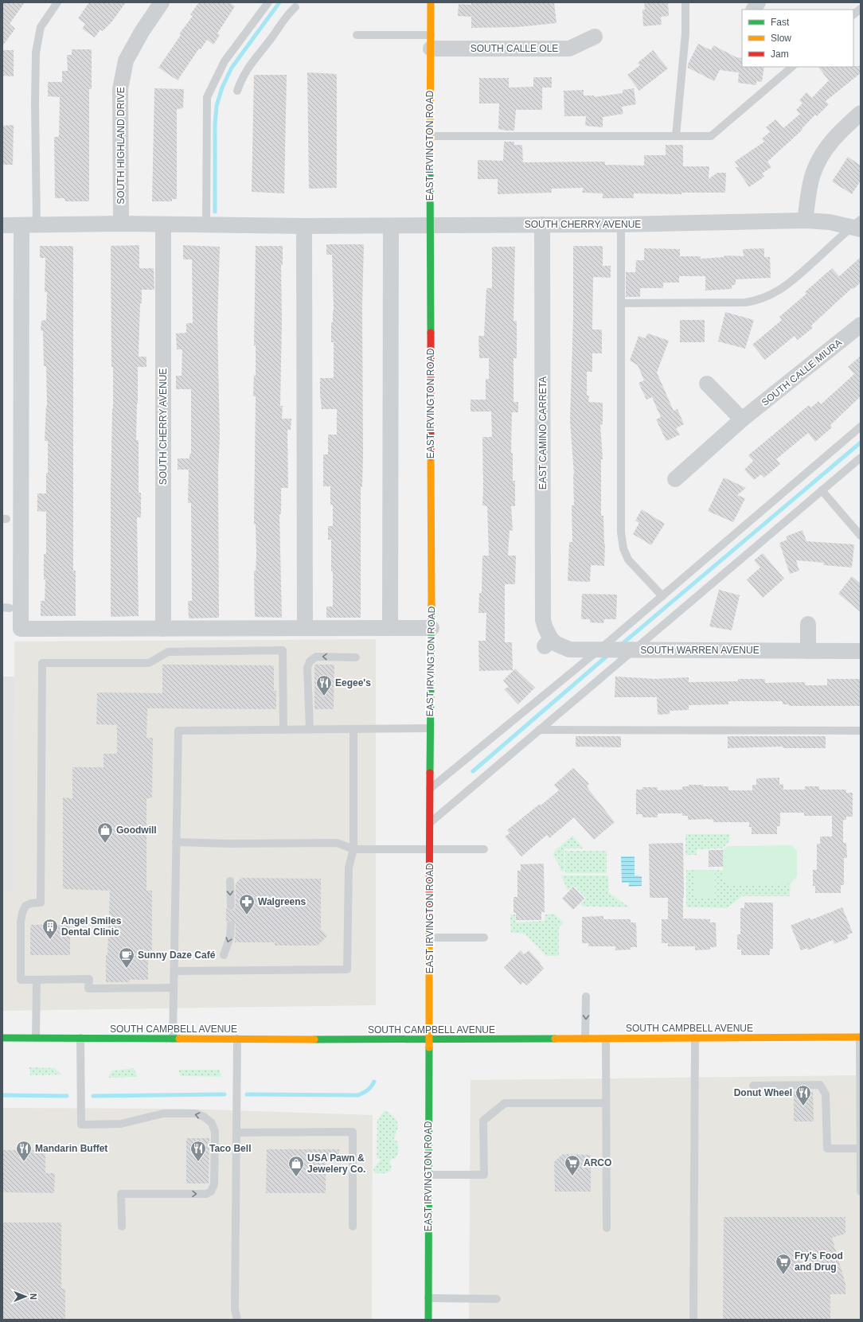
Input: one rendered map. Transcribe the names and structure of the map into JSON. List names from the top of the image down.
{
  "streets": {
    "main road": ["EAST IRVINGTON ROAD", "SOUTH CAMPBELL AVENUE"],
    "street": [
      "SOUTH CALLE OLE",
      "SOUTH HIGHLAND DRIVE",
      "SOUTH CHERRY AVENUE",
      "SOUTH CALLE MIURA",
      "EAST CAMINO CARRETA",
      "SOUTH WARREN AVENUE"
    ]
  },
  "crossings": [
    ["SOUTH CALLE OLE", "EAST IRVINGTON ROAD"],
    ["SOUTH HIGHLAND DRIVE", "SOUTH CHERRY AVENUE"],
    ["EAST IRVINGTON ROAD", "SOUTH CHERRY AVENUE"],
    ["EAST IRVINGTON ROAD", "SOUTH CAMPBELL AVENUE"],
    ["SOUTH CHERRY AVENUE", "EAST CAMINO CARRETA"],
    ["EAST CAMINO CARRETA", "SOUTH WARREN AVENUE"]
  ],
  "places": {
    "restaurant": [
      "Eegee's",
      "Donut Wheel",
      "Mandarin Buffet",
      "Taco Bell"
    ],
    "shop": ["Goodwill", "USA Pawn & Jewelery Co."],
    "pharmacy": ["Walgreens"],
    "building": ["Angel Smiles Dental Clinic"],
    "cafe": ["Sunny Daze Café"],
    "supermarket": ["ARCO", "Fry's Food and Drug"]
  },
  "legend": ["Fast", "Slow", "Jam"],
  "north": "right"
}
